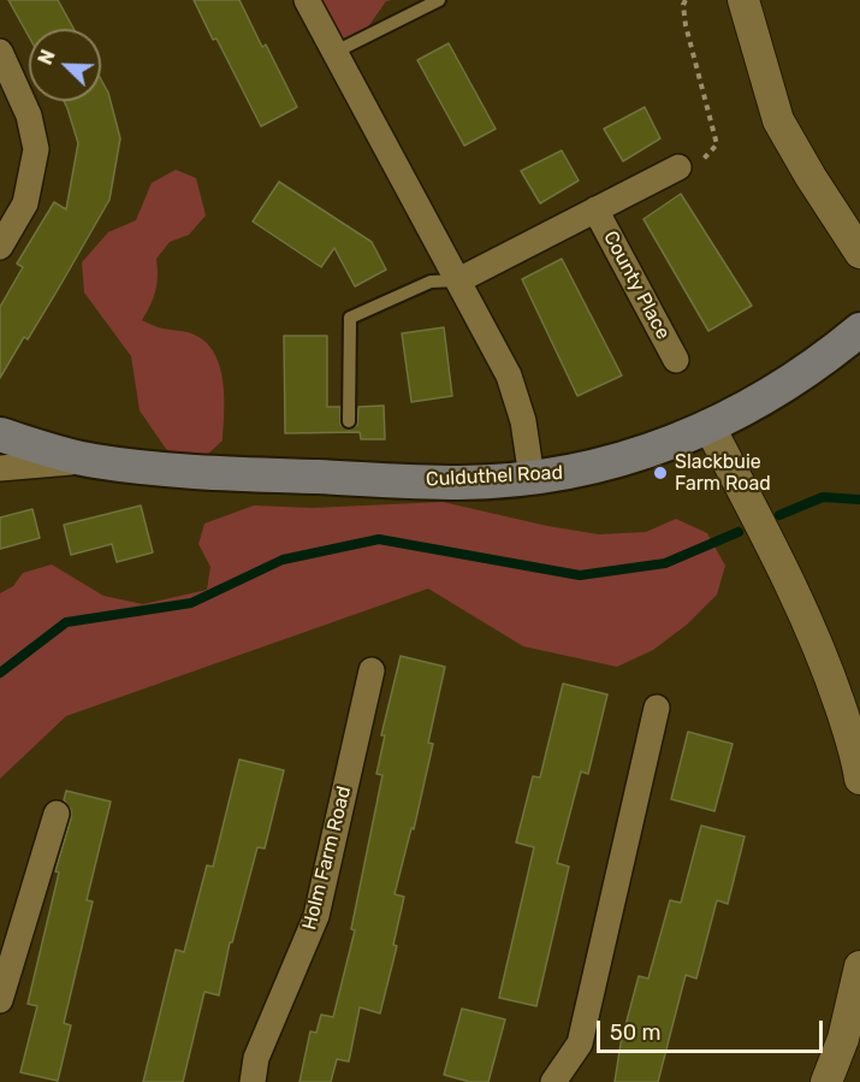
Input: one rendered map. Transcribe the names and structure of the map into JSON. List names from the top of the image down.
{
  "streets": {
    "main road": ["Culduthel Road"],
    "street": ["County Place", "Holm Farm Road"]
  },
  "places": ["Slackbuie Farm Road"],
  "scale_bar": "50 m",
  "north": "top left"
}
